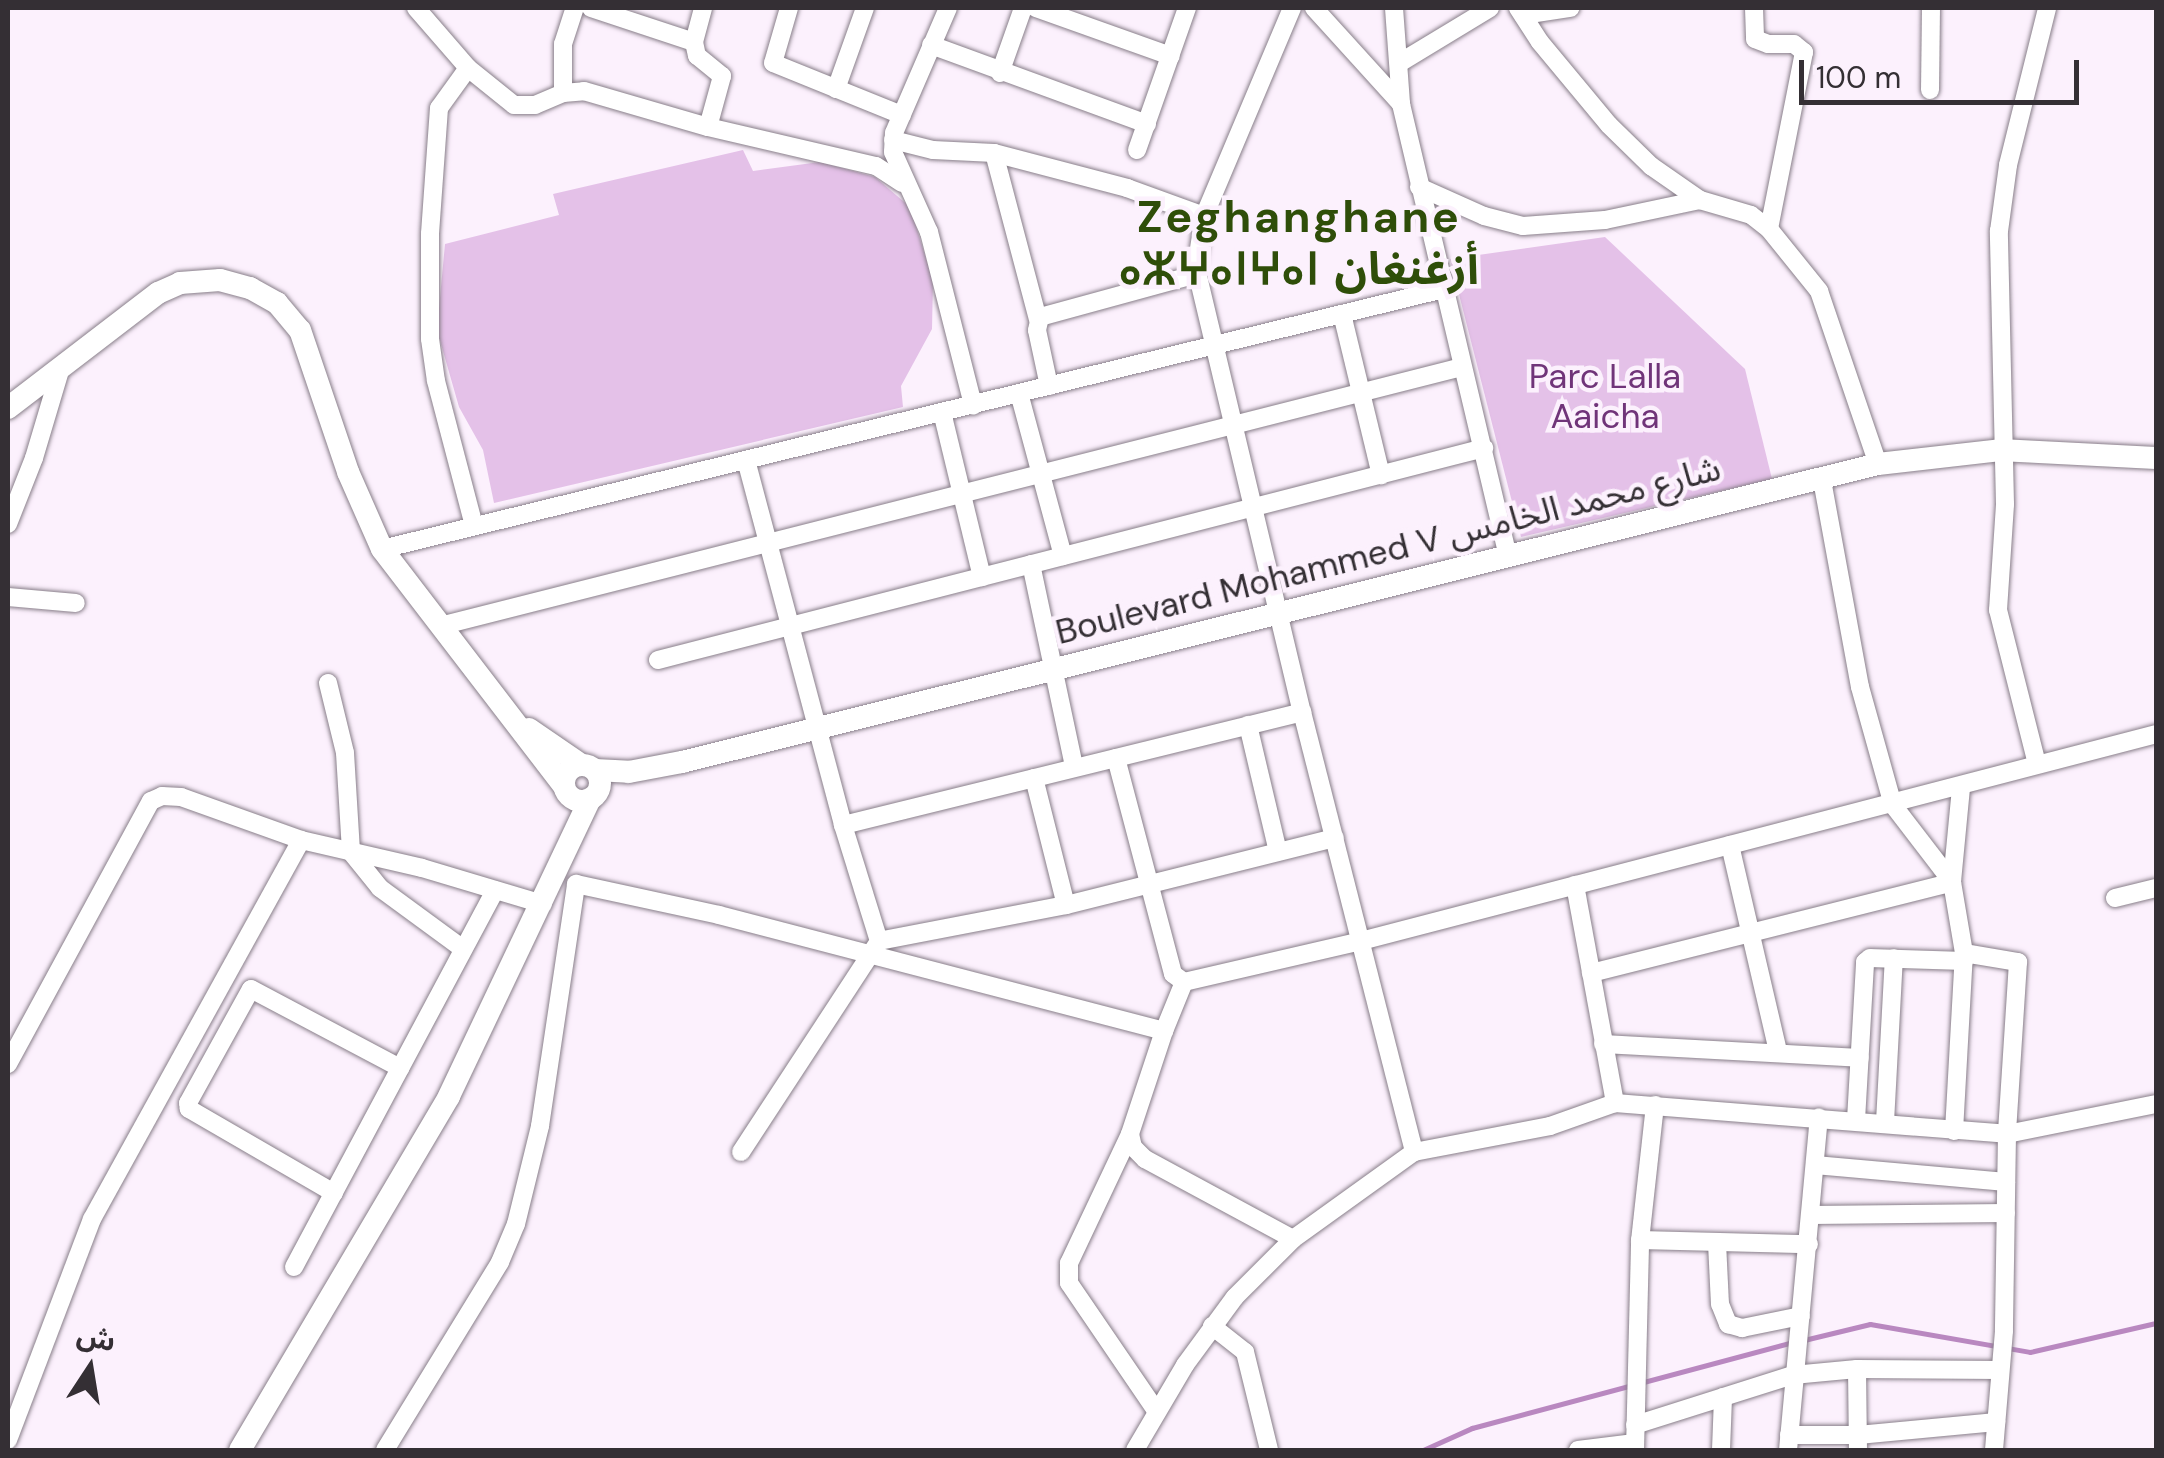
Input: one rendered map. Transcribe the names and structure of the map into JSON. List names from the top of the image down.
{
  "streets": {
    "main road": ["Boulevard Mohammed V شارع محمد الخامس"]
  },
  "districts": ["Zeghanghane ⴰⵣⵖⴰⵏⵖⴰⵏ أزغنغان"],
  "parks": ["Parc Lalla Aaicha"],
  "scale_bar": "100 m",
  "north": "top"
}
